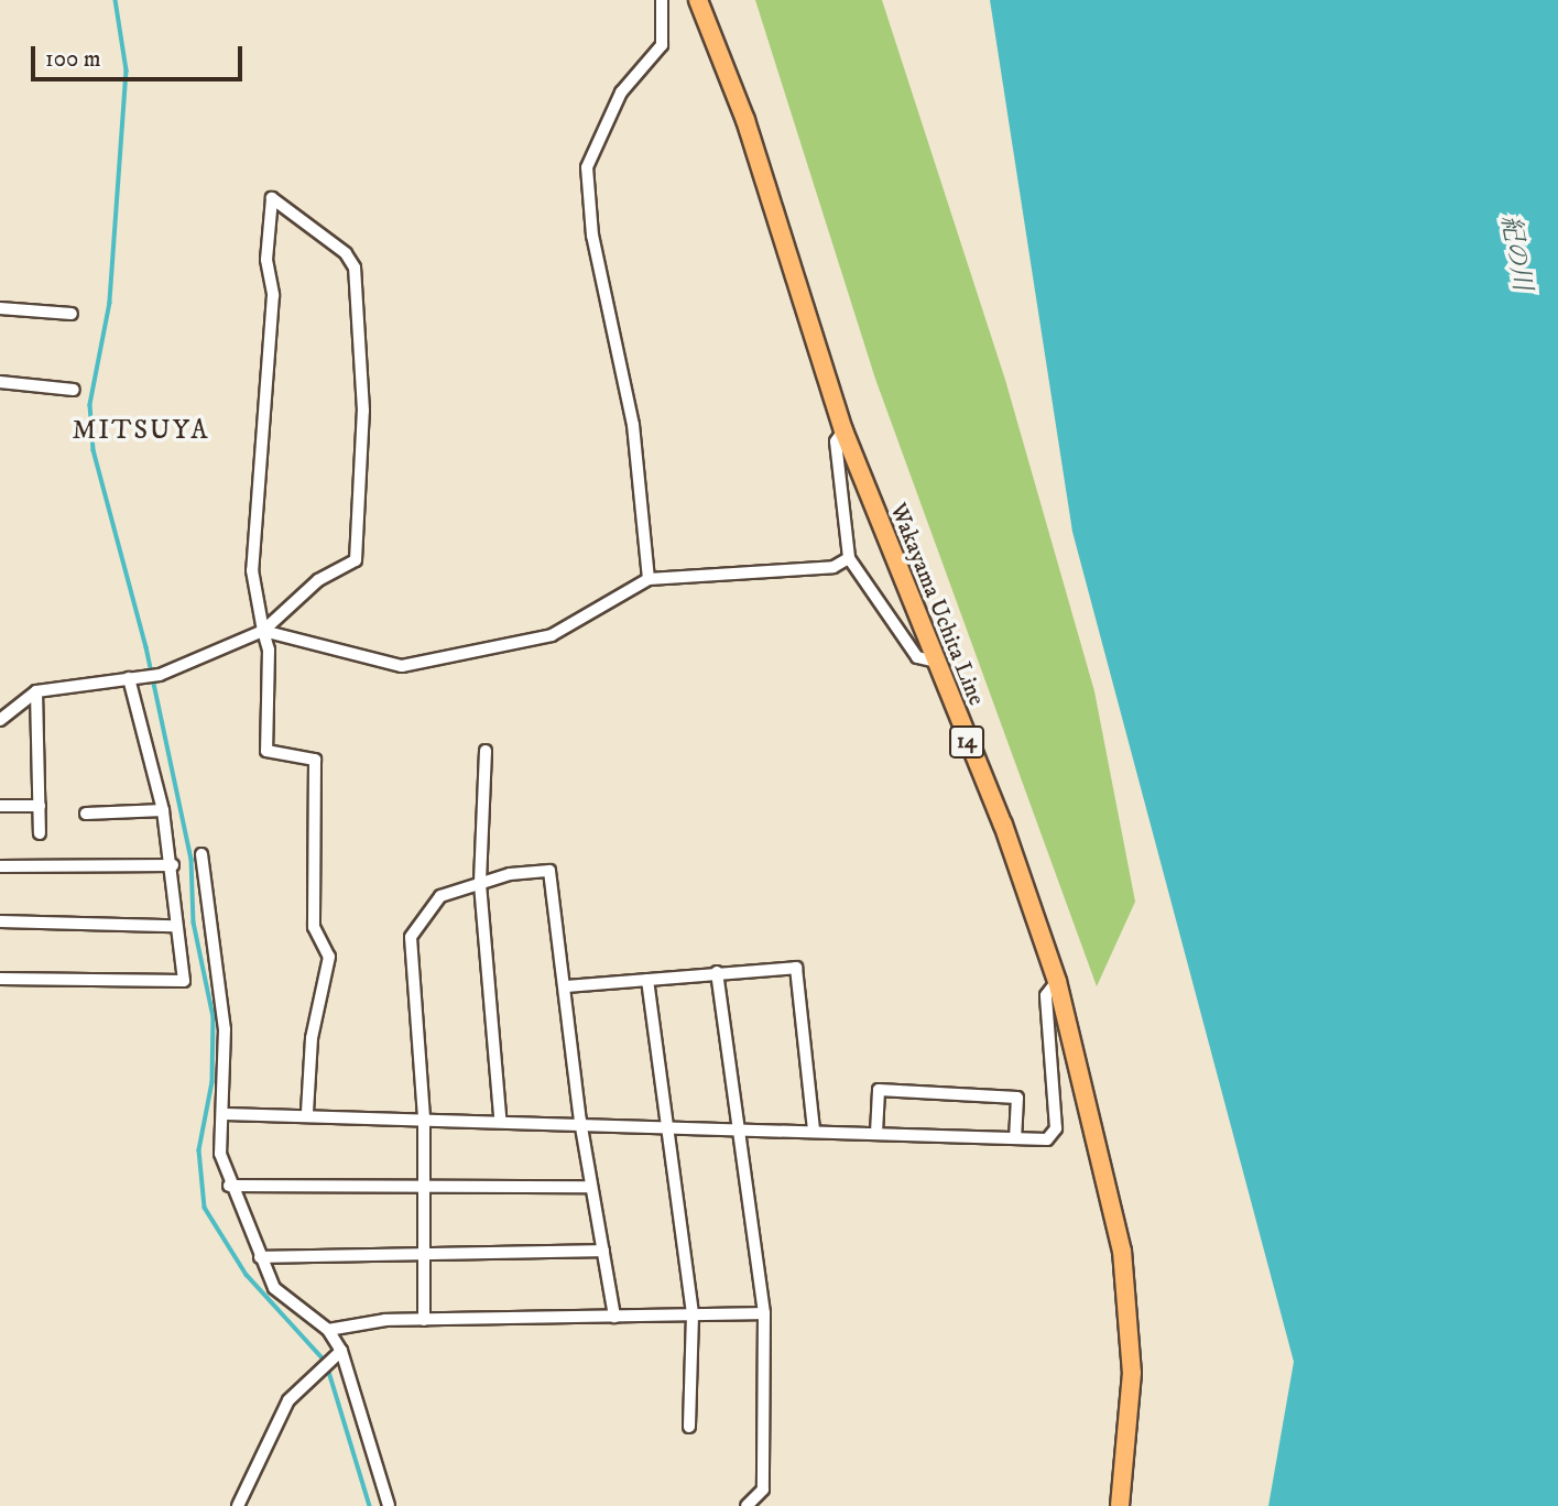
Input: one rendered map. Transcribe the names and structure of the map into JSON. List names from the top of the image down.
{
  "streets": {
    "main road": ["Wakayama Uchita Line", "14"]
  },
  "districts": ["MITSUYA"],
  "water": ["紀の川"],
  "scale_bar": "100 m"
}
